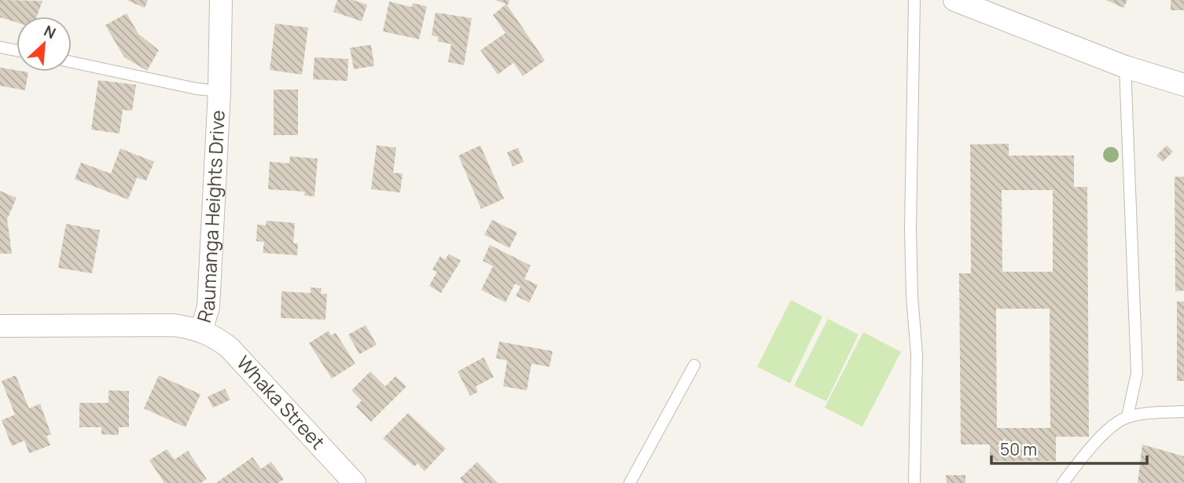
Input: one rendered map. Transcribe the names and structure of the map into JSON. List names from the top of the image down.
{
  "streets": {
    "street": ["Raumanga Heights Drive", "Whaka Street"]
  },
  "crossings": [
    ["Raumanga Heights Drive", "Whaka Street"]
  ],
  "scale_bar": "50 m",
  "north": "top right"
}
